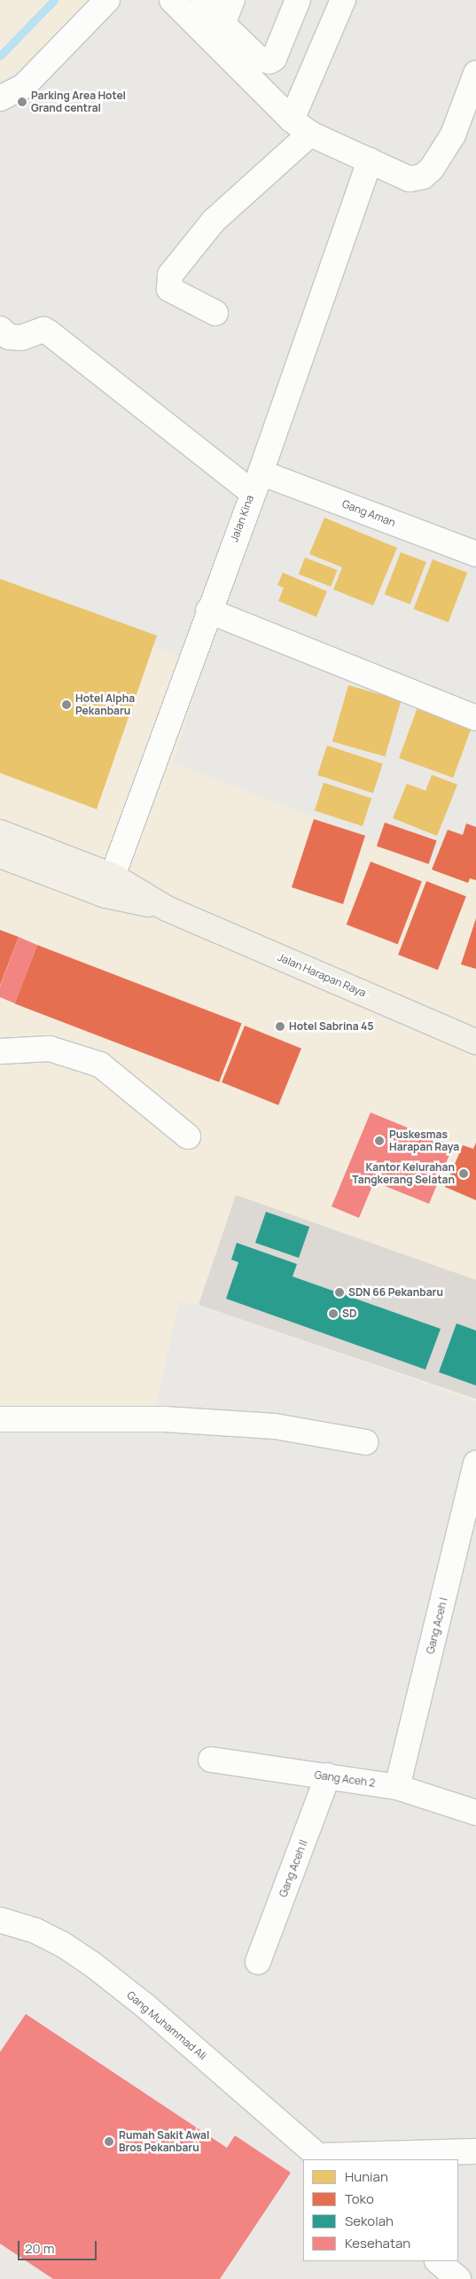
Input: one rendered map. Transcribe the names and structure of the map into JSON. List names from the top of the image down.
{
  "streets": {
    "main road": ["Jalan Harapan Raya"],
    "street": [
      "Gang Aman",
      "Jalan Kina",
      "Gang Aceh I",
      "Gang Aceh 2",
      "Gang Aceh II",
      "Gang Muhammad Ali"
    ]
  },
  "crossings": [
    ["Gang Aman", "Jalan Kina"],
    ["Jalan Kina", "Jalan Harapan Raya"],
    ["Gang Aceh I", "Gang Aceh 2"],
    ["Gang Aceh 2", "Gang Aceh II"]
  ],
  "places": [
    "Parking Area Hotel Grand central",
    "Hotel Alpha Pekanbaru",
    "Hotel Sabrina 45",
    "Puskesmas Harapan Raya",
    "Kantor Kelurahan Tangkerang Selatan",
    "SDN 66 Pekanbaru",
    "SD",
    "Rumah Sakit Awal Bros Pekanbaru"
  ],
  "legend": [
    "Hunian",
    "Toko",
    "Sekolah",
    "Kesehatan"
  ],
  "scale_bar": "20 m"
}
